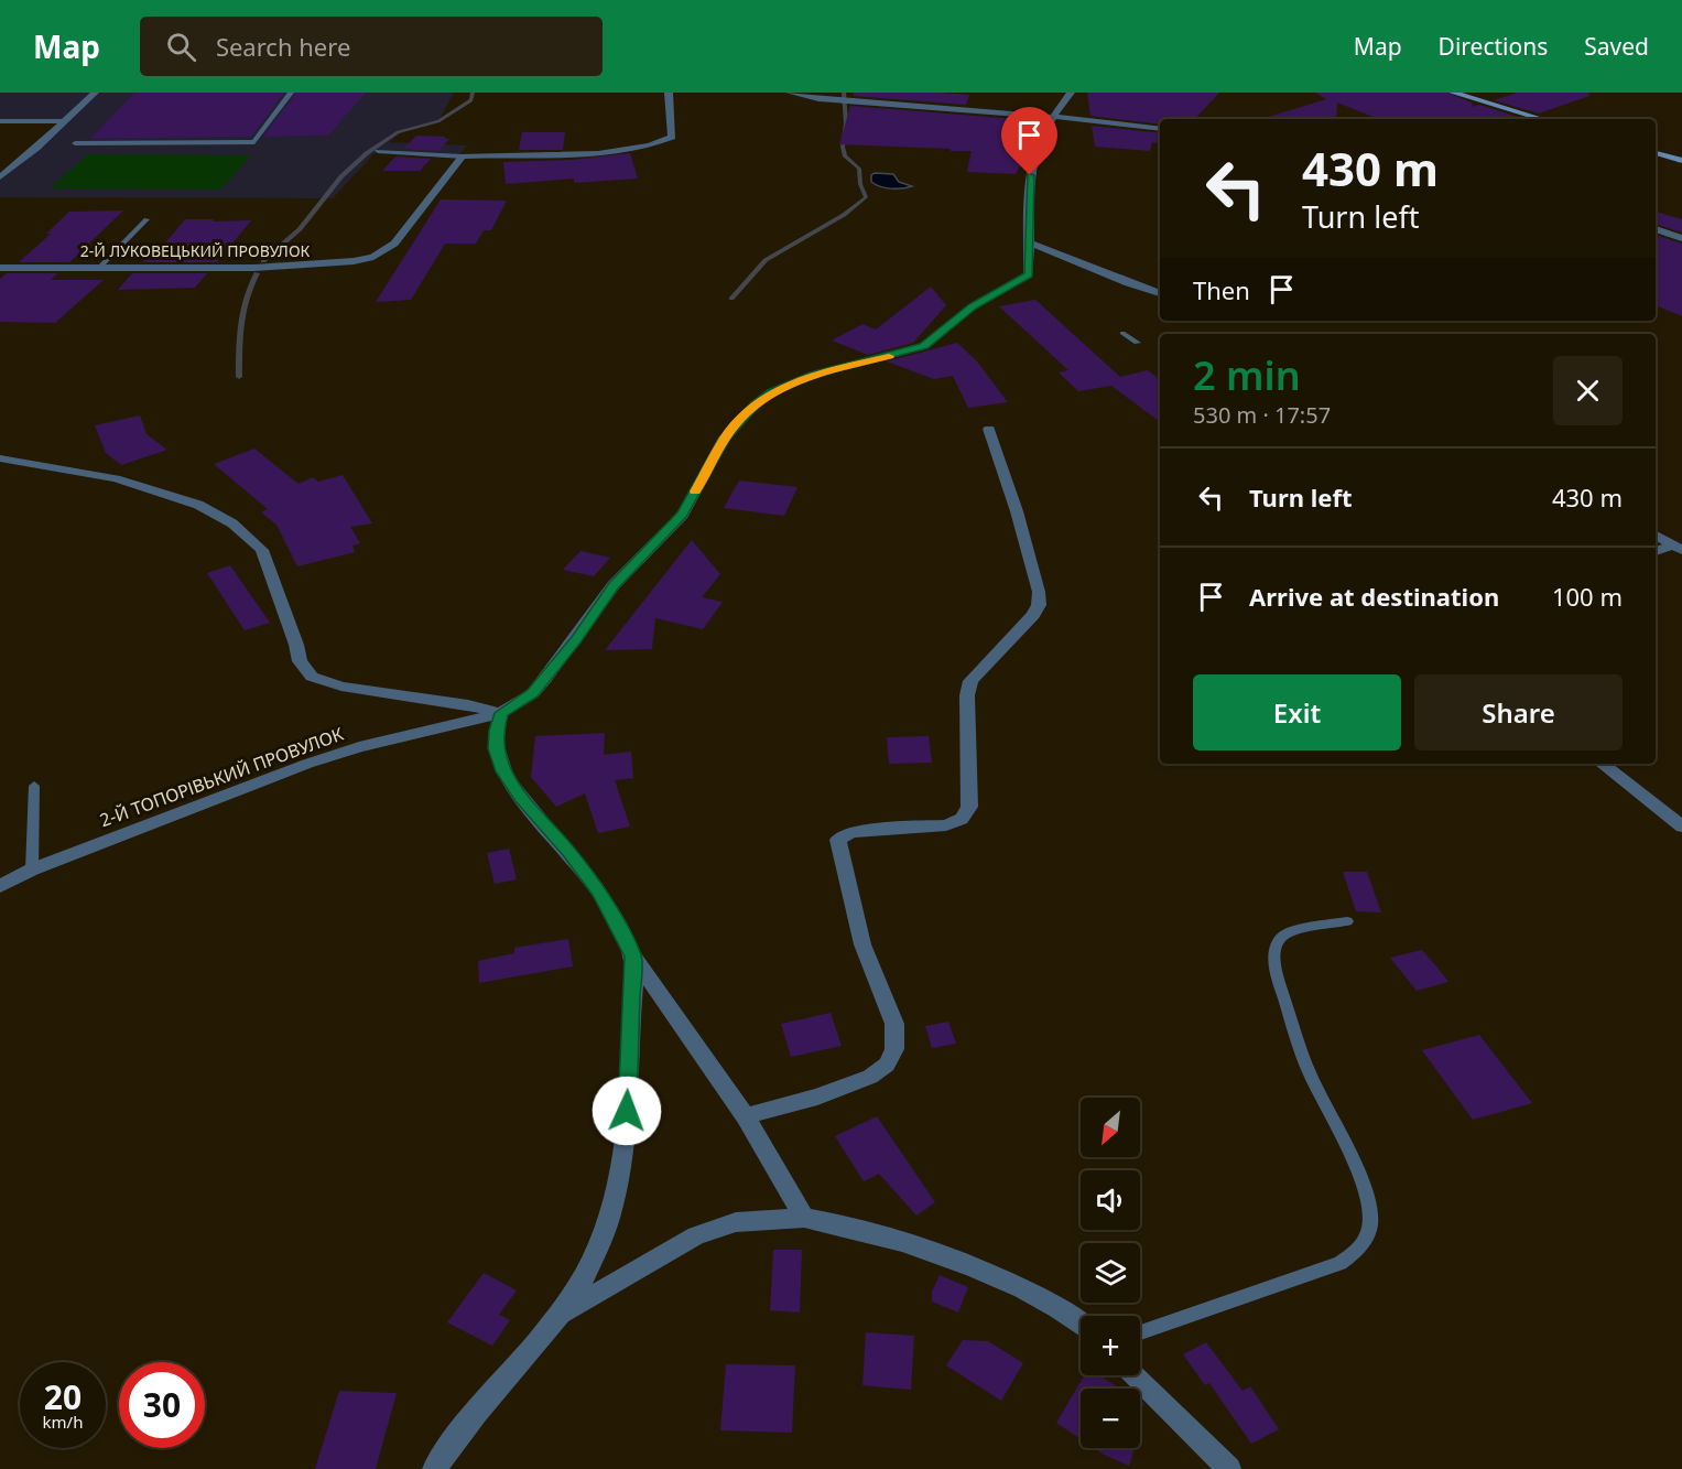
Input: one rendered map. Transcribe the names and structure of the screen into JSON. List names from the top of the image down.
{
  "streets": {
    "street": ["2-Й ЛУКОВЕЦЬКИЙ ПРОВУЛОК", "2-Й ТОПОРІВЬКИЙ ПРОВУЛОК"]
  },
  "north": "bottom left",
  "page": {
    "header": "Map",
    "search": "Search here",
    "nav": ["Map", "Directions", "Saved"],
    "turn": ["430 m", "Turn left"],
    "then": "Then",
    "heading": ["2 min", "530 m · 17:57"],
    "list": [
      {
        "name": "Turn left",
        "value": "430 m"
      },
      {
        "name": "Arrive at destination",
        "value": "100 m"
      }
    ],
    "buttons": ["Exit", "Share"],
    "map_buttons": ["+", "−"],
    "speed": "20 km/h",
    "limit": "30"
  }
}
